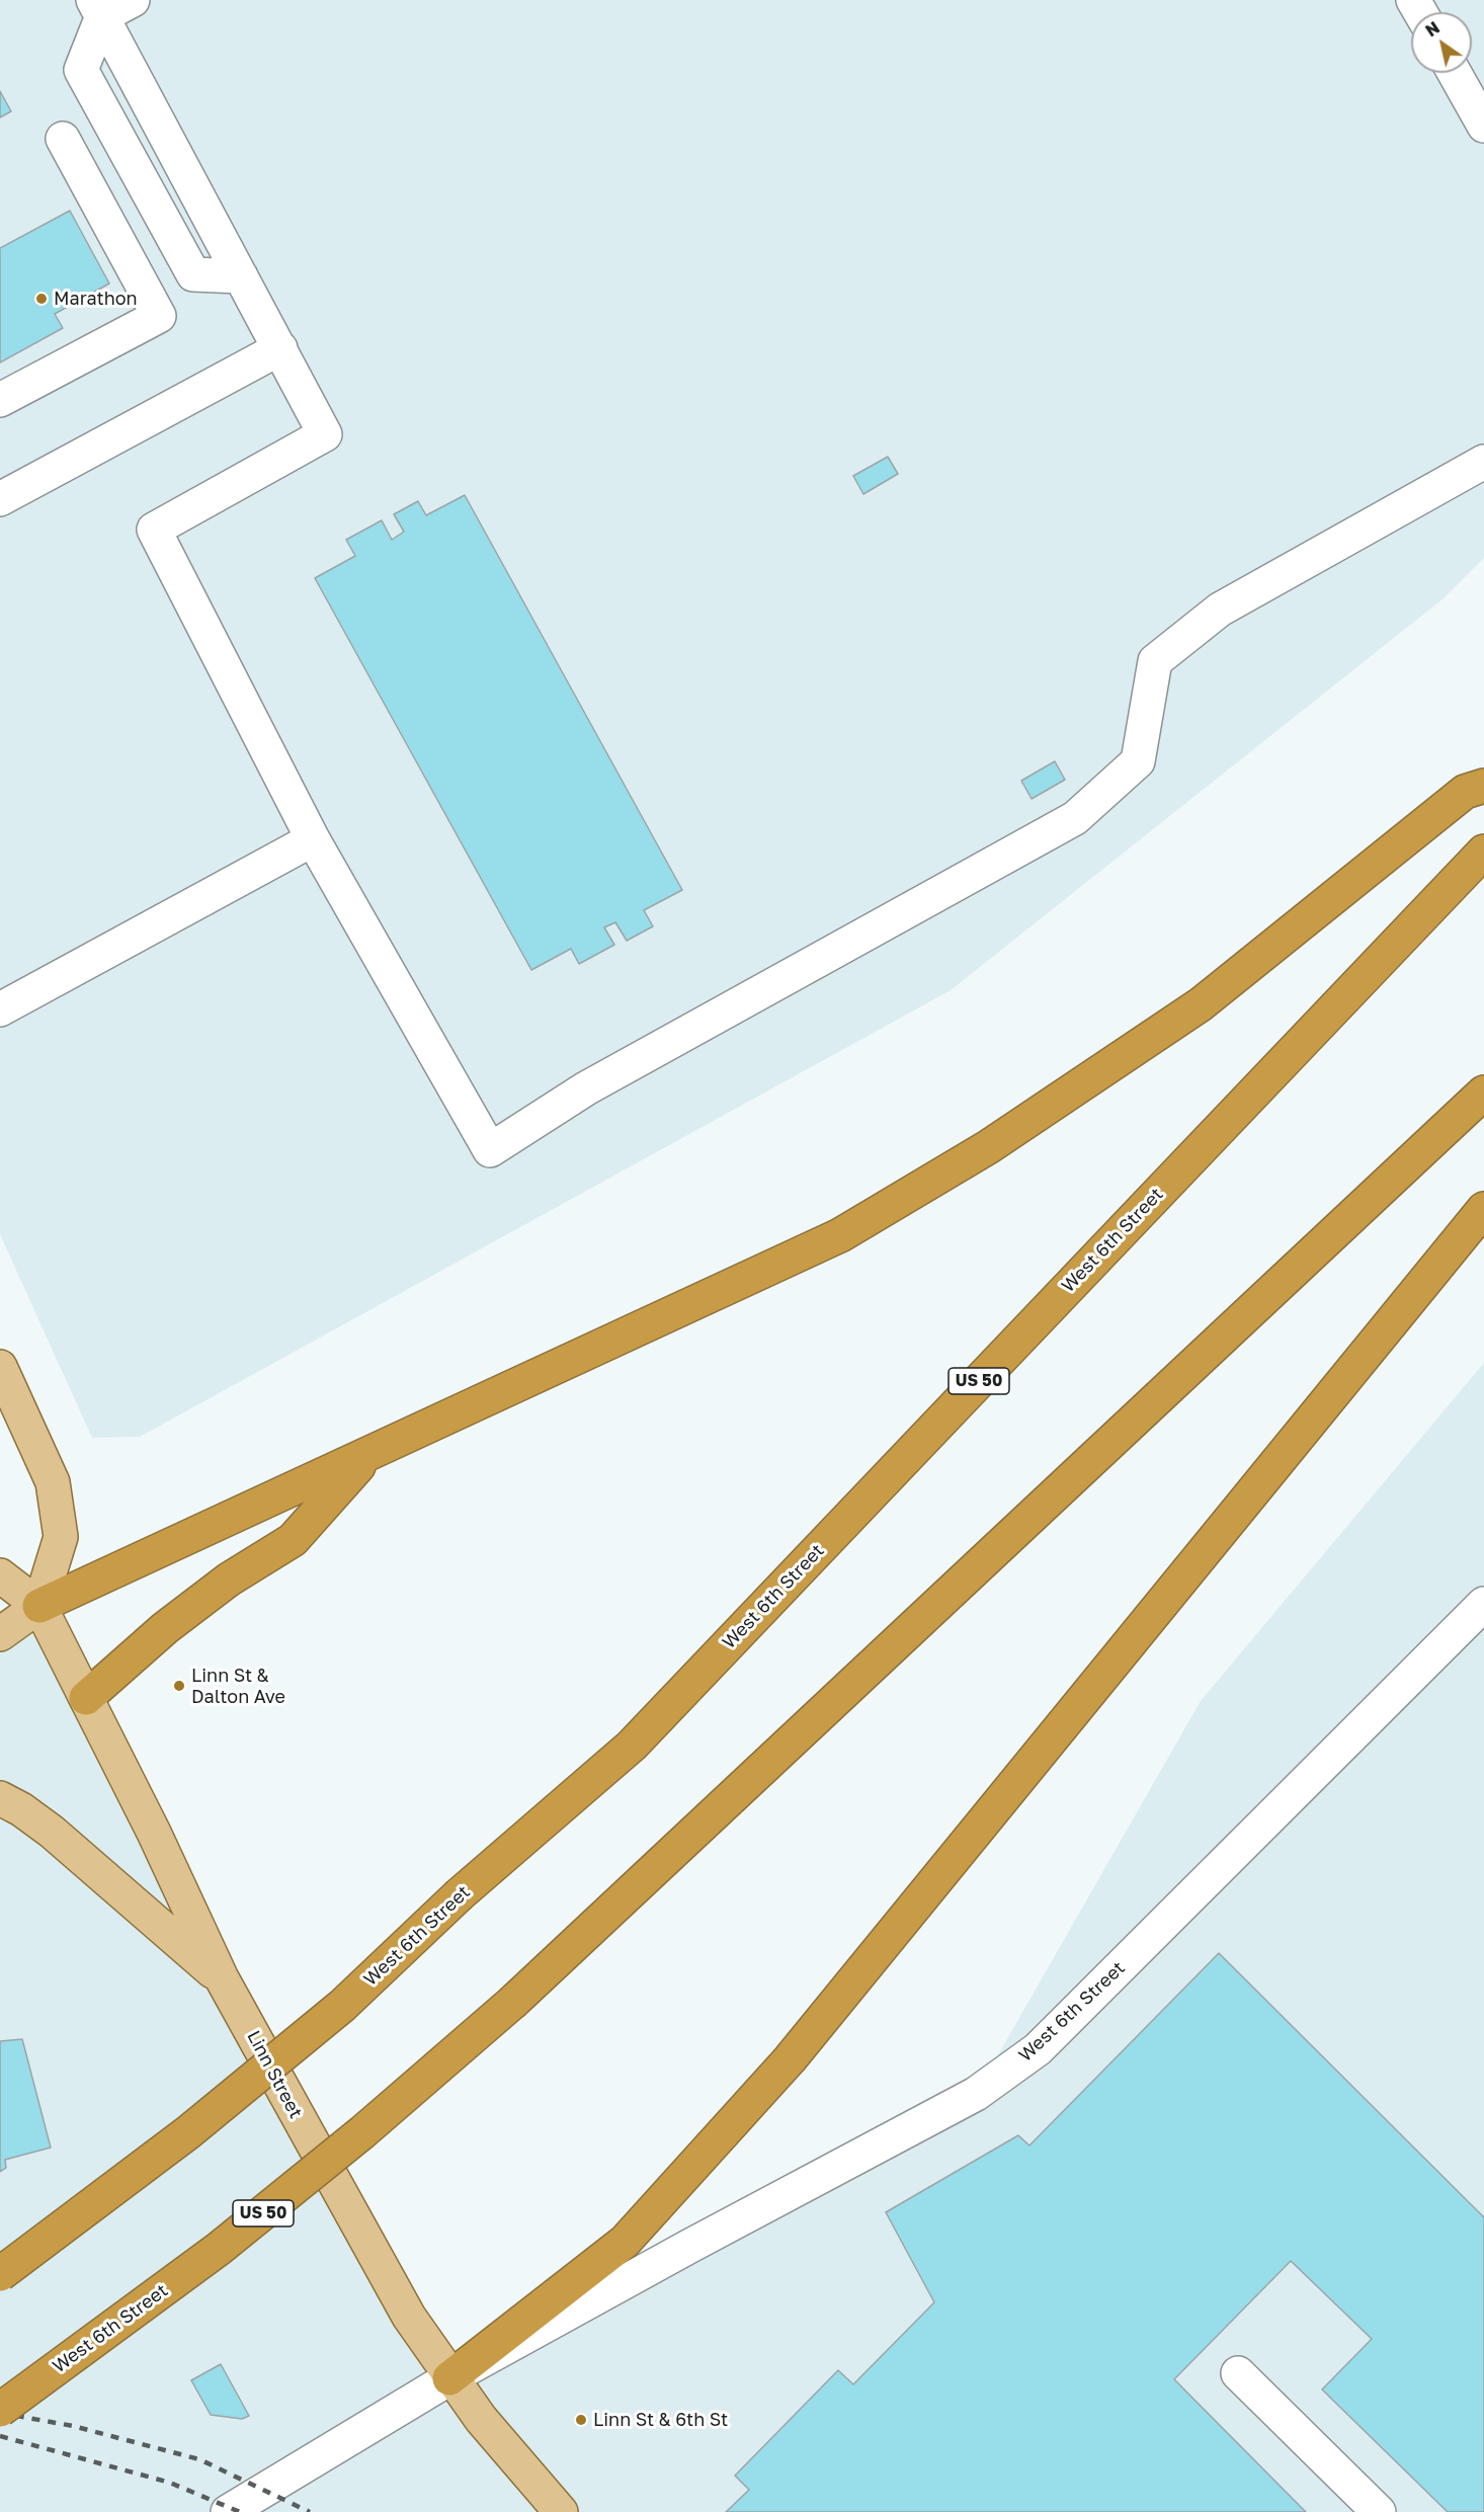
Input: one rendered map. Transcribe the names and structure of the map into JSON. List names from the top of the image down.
{
  "streets": {
    "highway": ["West 6th Street", "US 50"],
    "main road": ["Linn Street"]
  },
  "crossings": [
    ["West 6th Street", "Linn Street"]
  ],
  "places": ["Marathon", "Linn St & Dalton Ave", "Linn St & 6th St"],
  "north": "top left"
}
